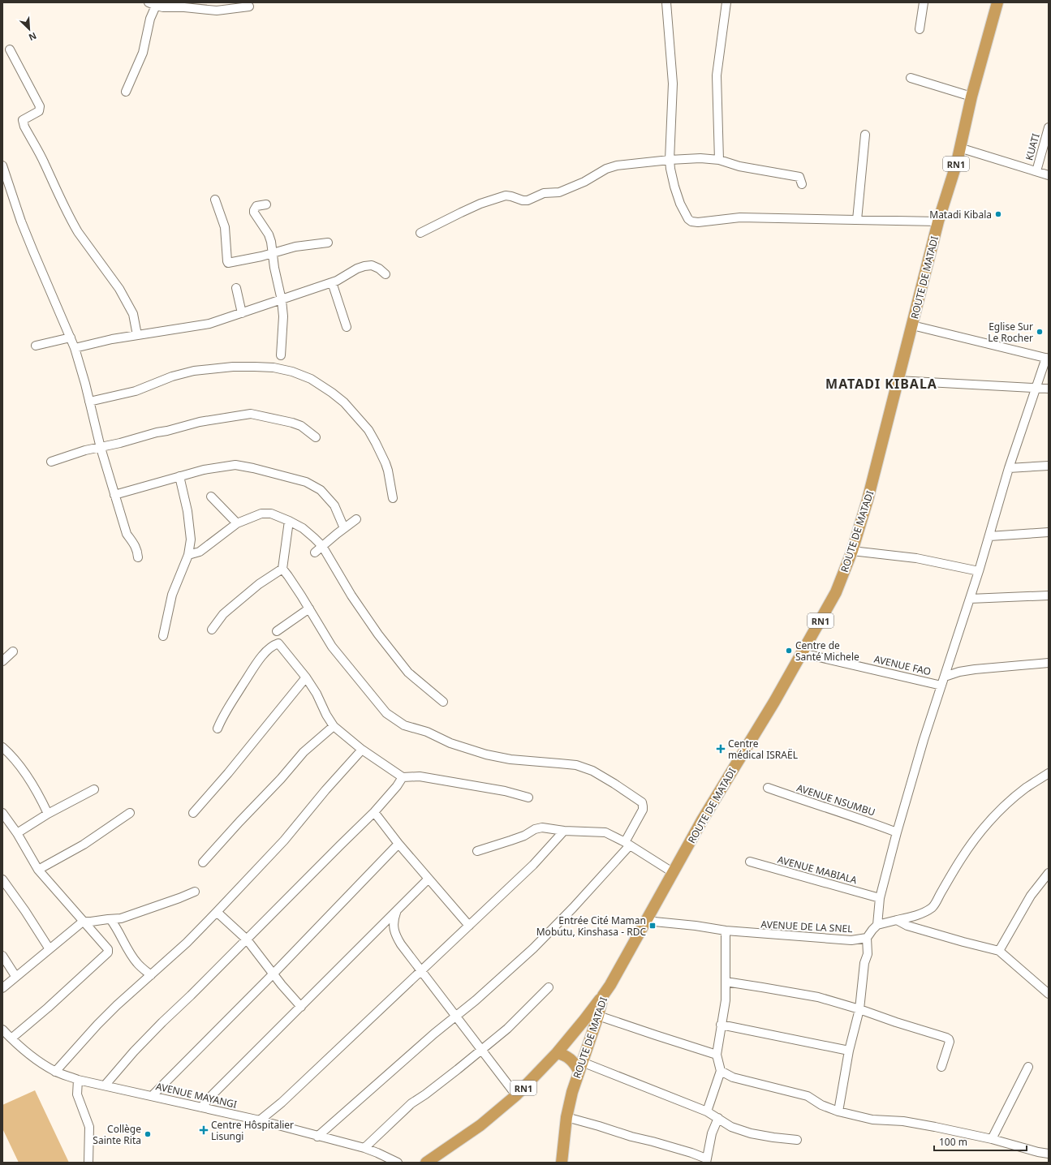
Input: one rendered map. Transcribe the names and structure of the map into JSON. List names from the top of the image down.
{
  "streets": {
    "highway": ["RN1", "ROUTE DE MATADI"],
    "street": [
      "KUATI",
      "AVENUE FAO",
      "AVENUE NSUMBU",
      "AVENUE MABIALA",
      "AVENUE DE LA SNEL",
      "AVENUE MAYANGI"
    ]
  },
  "crossings": [
    ["RN1", "ROUTE DE MATADI"],
    ["ROUTE DE MATADI", "AVENUE FAO"],
    ["ROUTE DE MATADI", "AVENUE DE LA SNEL"]
  ],
  "districts": ["MATADI KIBALA"],
  "places": {
    "other": [
      "Matadi Kibala",
      "Eglise Sur Le Rocher",
      "Centre de Santé Michele",
      "Collège Sainte Rita"
    ],
    "health": ["Centre médical ISRAËL", "Centre Hôspitalier Lisungi"],
    "transit": ["Entrée Cité Maman Mobutu, Kinshasa - RDC"]
  },
  "scale_bar": "100 m",
  "north": "bottom right"
}
